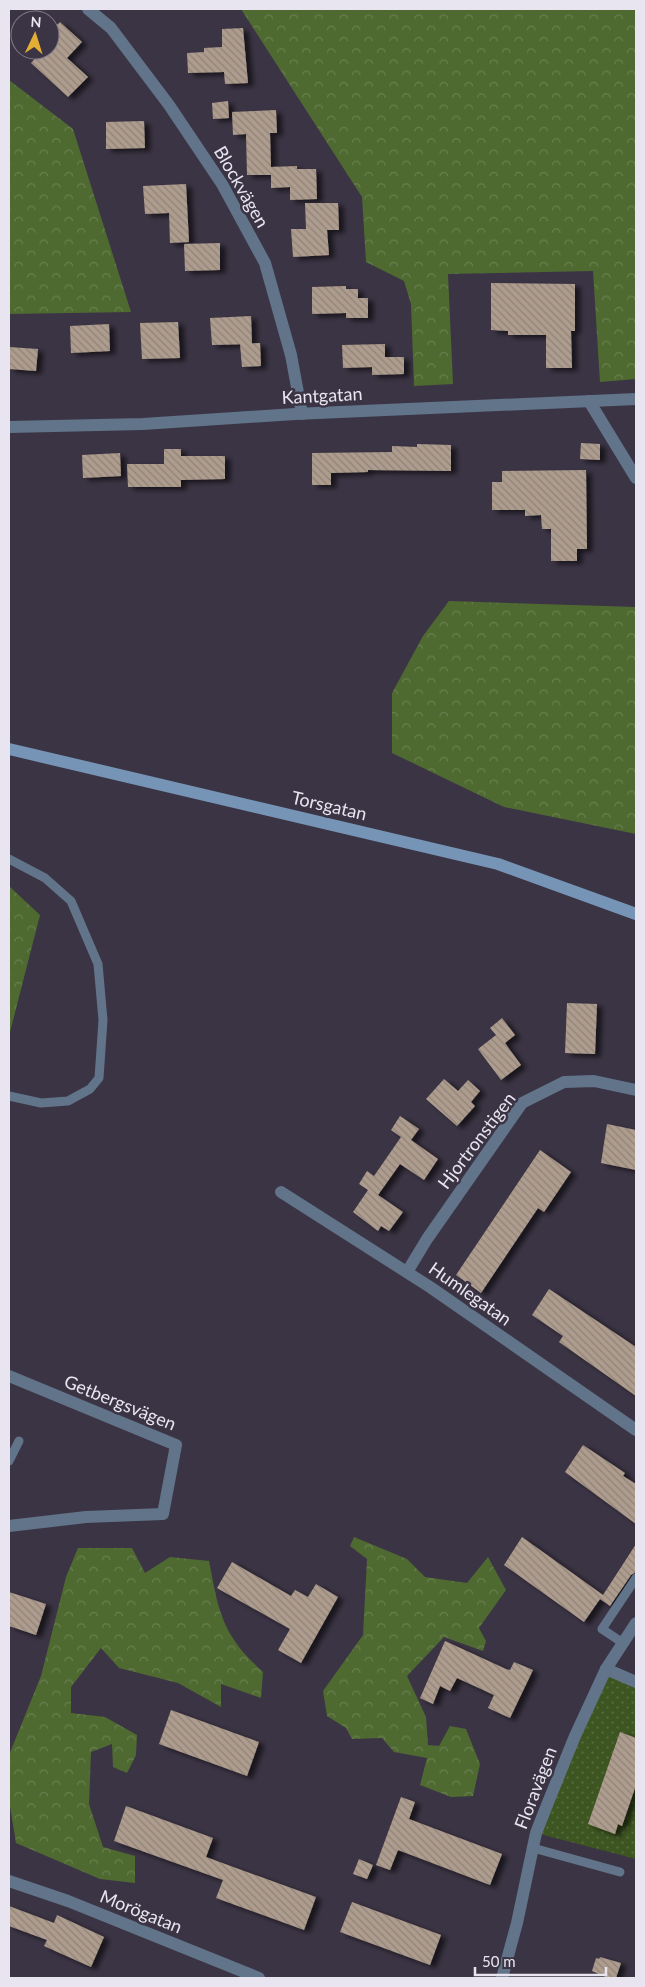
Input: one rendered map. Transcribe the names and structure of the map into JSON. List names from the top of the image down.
{
  "streets": {
    "main road": ["Torsgatan"],
    "street": [
      "Blockvägen",
      "Kantgatan",
      "Hjortronstigen",
      "Humlegatan",
      "Getbergsvägen",
      "Floravägen",
      "Morögatan"
    ]
  },
  "crossings": [
    ["Blockvägen", "Kantgatan"],
    ["Hjortronstigen", "Humlegatan"]
  ],
  "scale_bar": "50 m",
  "north": "top"
}
